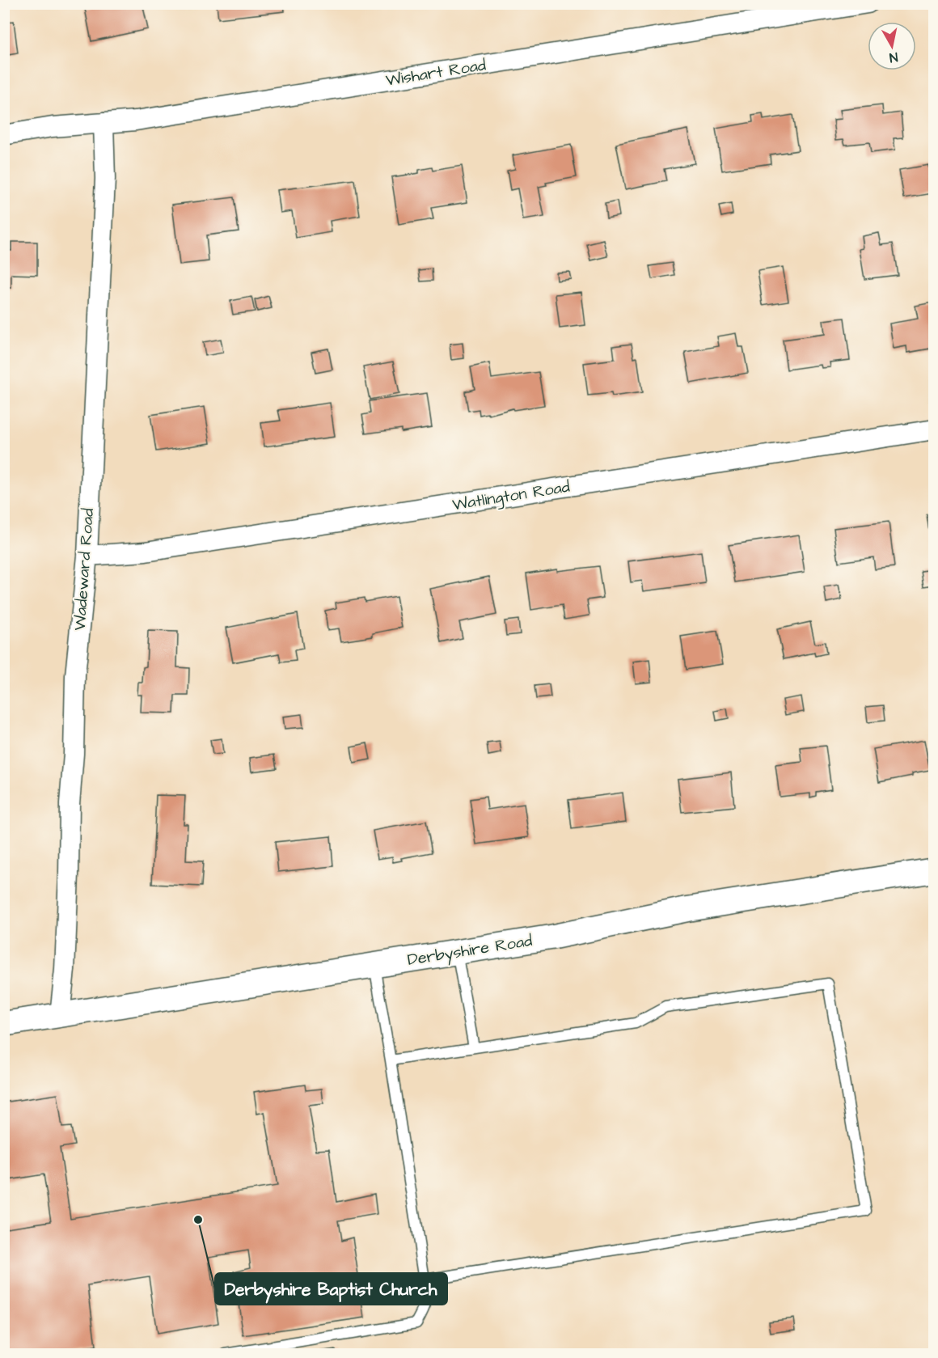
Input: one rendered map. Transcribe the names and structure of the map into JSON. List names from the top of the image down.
{
  "streets": {
    "street": [
      "Wishart Road",
      "Watlington Road",
      "Wadeward Road",
      "Derbyshire Road"
    ]
  },
  "crossings": [
    ["Wishart Road", "Wadeward Road"],
    ["Watlington Road", "Wadeward Road"],
    ["Wadeward Road", "Derbyshire Road"]
  ],
  "places": ["Derbyshire Baptist Church"],
  "north": "bottom"
}
